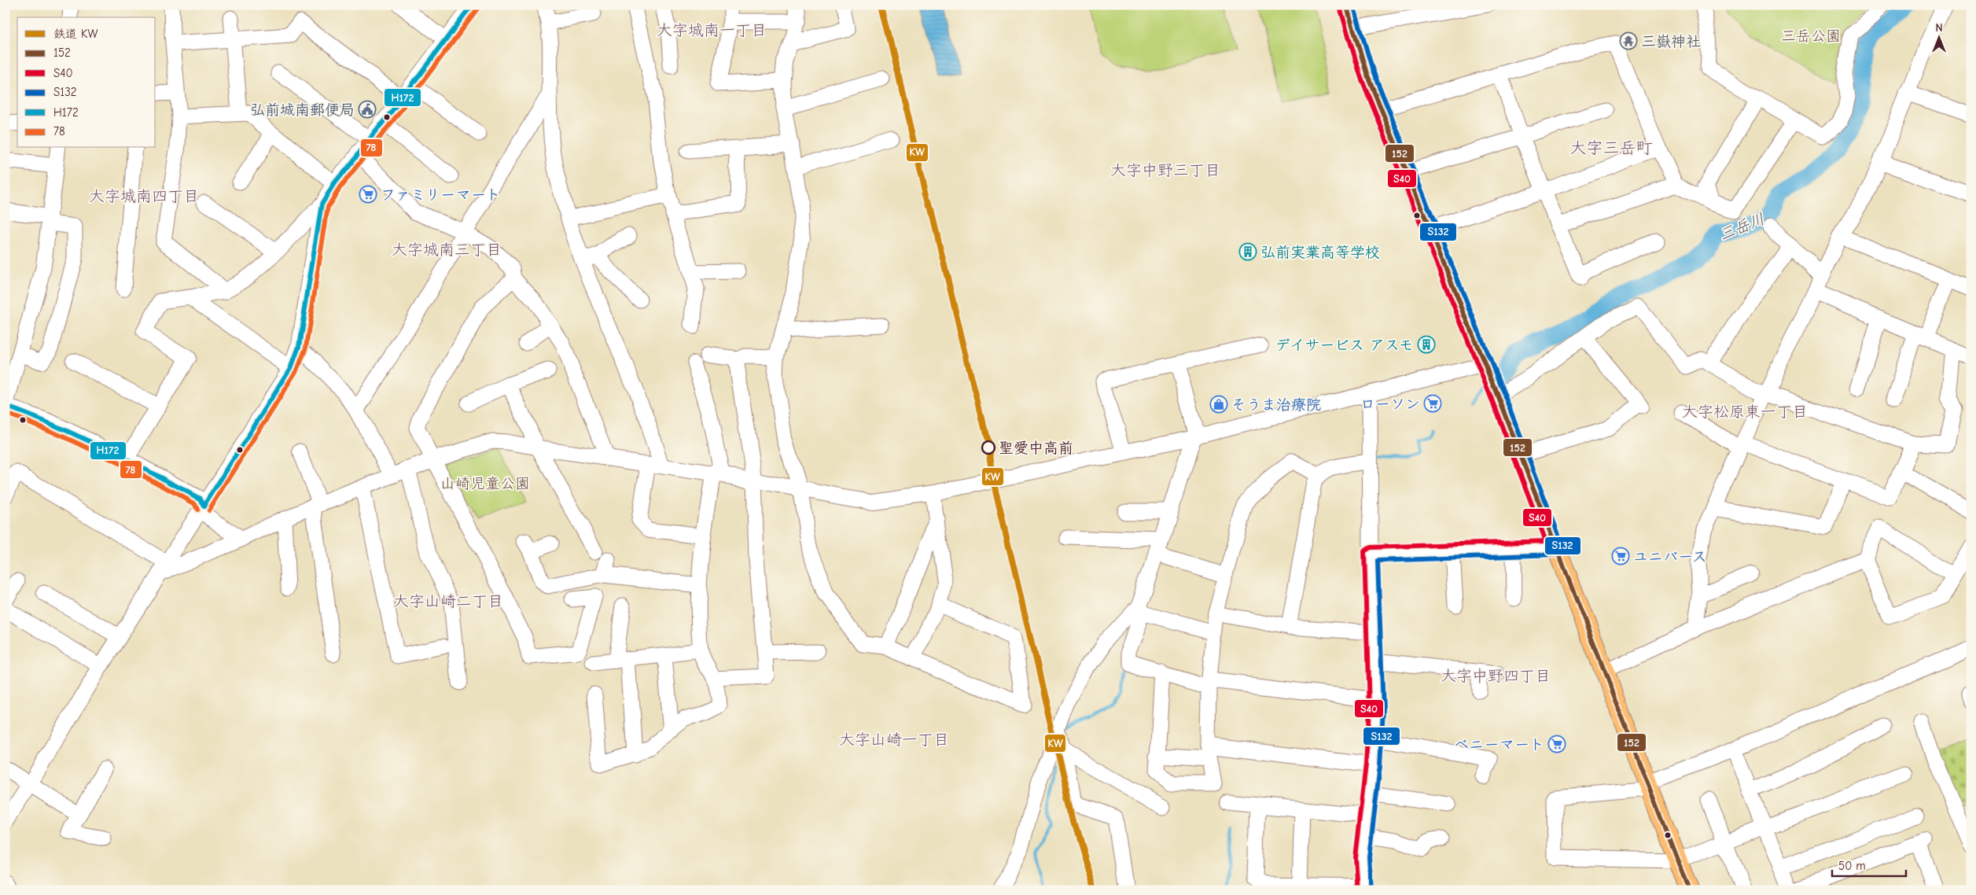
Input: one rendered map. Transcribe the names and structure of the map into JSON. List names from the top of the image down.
{
  "districts": [
    "大字城南一丁目",
    "大字三岳町",
    "大字中野三丁目",
    "大字城南四丁目",
    "大字城南三丁目",
    "大字松原東一丁目",
    "大字山崎二丁目",
    "大字中野四丁目",
    "大字山崎一丁目"
  ],
  "water": ["三岳川"],
  "parks": ["三岳公園", "山崎児童公園"],
  "places": {
    "temple": ["三嶽神社"],
    "public building": ["弘前城南郵便局"],
    "supermarket": [
      "ファミリーマート",
      "ローソン",
      "ユニバース",
      "ベニーマート"
    ],
    "building": ["弘前実業高等学校", "デイサービス アスモ"],
    "shop": ["そうま治療院"],
    "other": ["聖愛中高前"]
  },
  "lines": [
    "rail line KW",
    "transit line 152",
    "transit line S132",
    "transit line H172",
    "transit line S40",
    "transit line 78"
  ],
  "legend": [
    "鉄道 KW",
    "152",
    "S40",
    "S132",
    "H172",
    "78"
  ],
  "scale_bar": "50 m",
  "north": "top"
}
